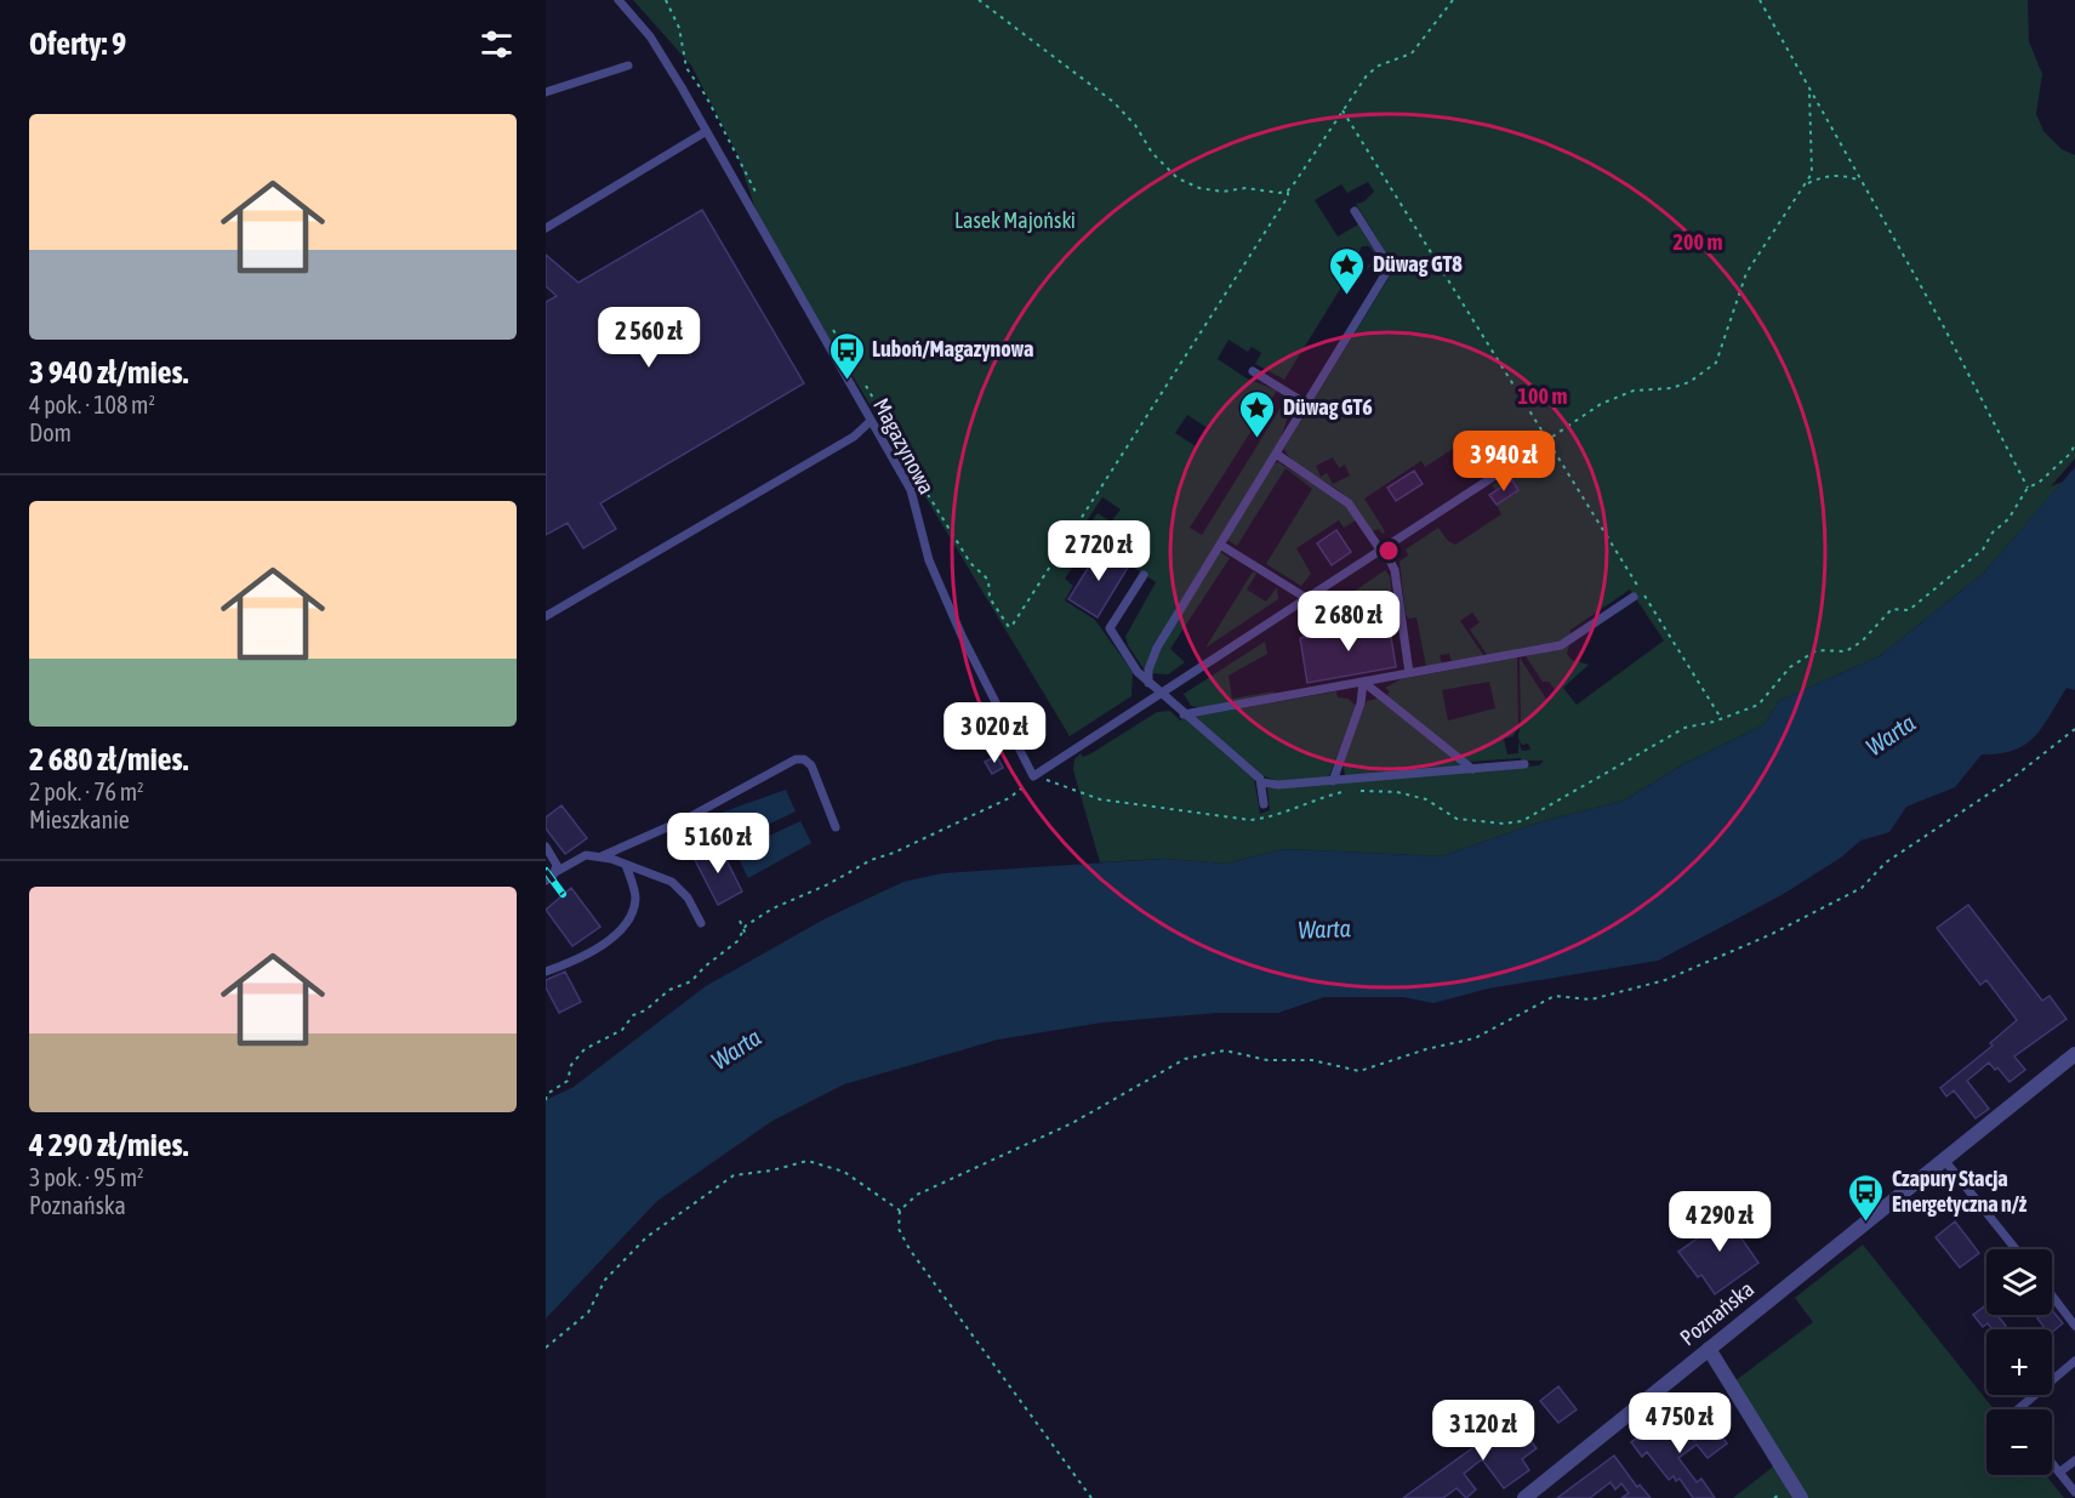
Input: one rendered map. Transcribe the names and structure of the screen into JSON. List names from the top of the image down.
{
  "streets": {
    "street": ["Poznańska"],
    "lane": ["Magazynowa"]
  },
  "water": ["Warta"],
  "parks": ["Lasek Majoński"],
  "places": {
    "place": ["Düwag GT8", "Düwag GT6"],
    "bus stop": ["Luboń/Magazynowa", "Czapury Stacja Energetyczna n/ż"]
  },
  "page": {
    "heading": "Oferty: 9",
    "list": [
      {
        "name": "3 940 zł/mies.",
        "note": "4 pok. · 108 m² · Dom"
      },
      {
        "name": "2 680 zł/mies.",
        "note": "2 pok. · 76 m² · Mieszkanie"
      },
      {
        "name": "4 290 zł/mies.",
        "note": "3 pok. · 95 m² · Poznańska"
      }
    ],
    "price": [
      "2 560 zł",
      "3 940 zł",
      "2 720 zł",
      "2 680 zł",
      "3 020 zł",
      "5 160 zł",
      "4 290 zł",
      "4 750 zł",
      "3 120 zł"
    ],
    "map_buttons": ["+", "−"]
  },
  "rings": ["200 m", "100 m"]
}
